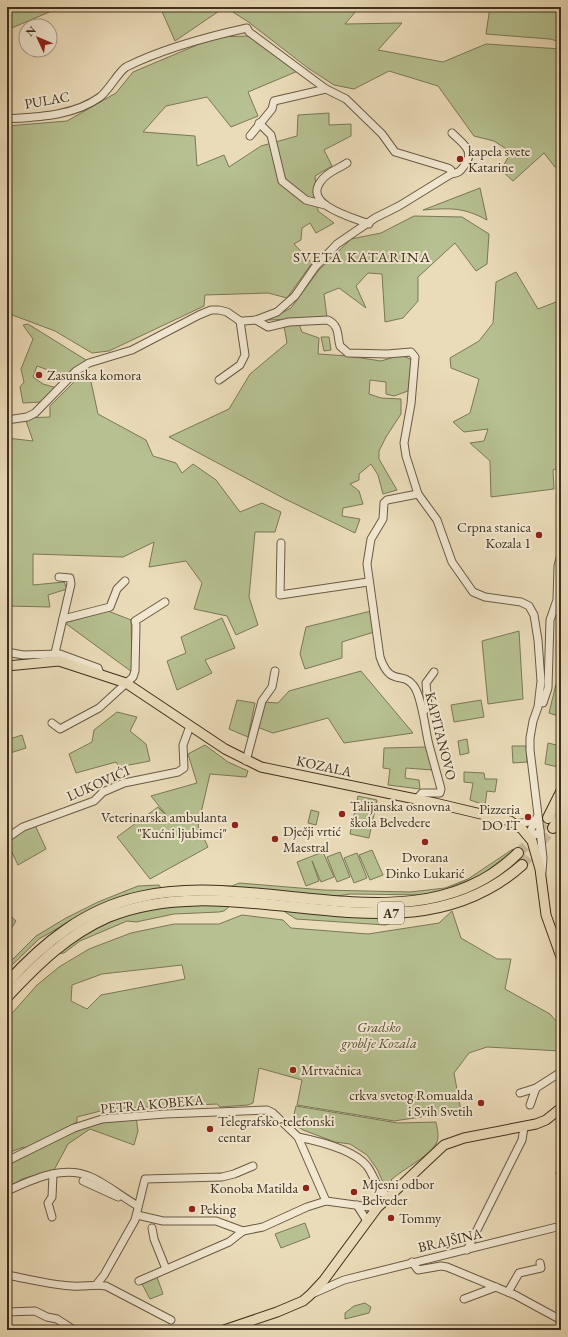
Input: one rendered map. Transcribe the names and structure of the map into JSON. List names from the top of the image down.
{
  "streets": {
    "highway": ["A7"],
    "main road": ["KOZALA"],
    "street": [
      "PULAC",
      "KAPITANOVO",
      "LUKOVIĆI",
      "PETRA KOBEKA",
      "BRAJŠINA"
    ]
  },
  "crossings": [
    ["KAPITANOVO", "KOZALA"],
    ["KOZALA", "LUKOVIĆI"]
  ],
  "districts": ["SVETA KATARINA"],
  "parks": ["Gradsko groblje Kozala"],
  "places": [
    "kapela svete Katarine",
    "Zasunska komora",
    "Crpna stanica Kozala 1",
    "Talijanska osnovna škola Belvedere",
    "Pizzeria DO IT",
    "Veterinarska ambulanta \"Kućni ljubimci\"",
    "Dječji vrtić Maestral",
    "Dvorana Dinko Lukarić",
    "Mrtvačnica",
    "crkva svetog Romualda i Svih Svetih",
    "Telegrafsko-telefonski centar",
    "Konoba Matilda",
    "Mjesni odbor Belveder",
    "Peking",
    "Tommy"
  ],
  "north": "top left"
}
